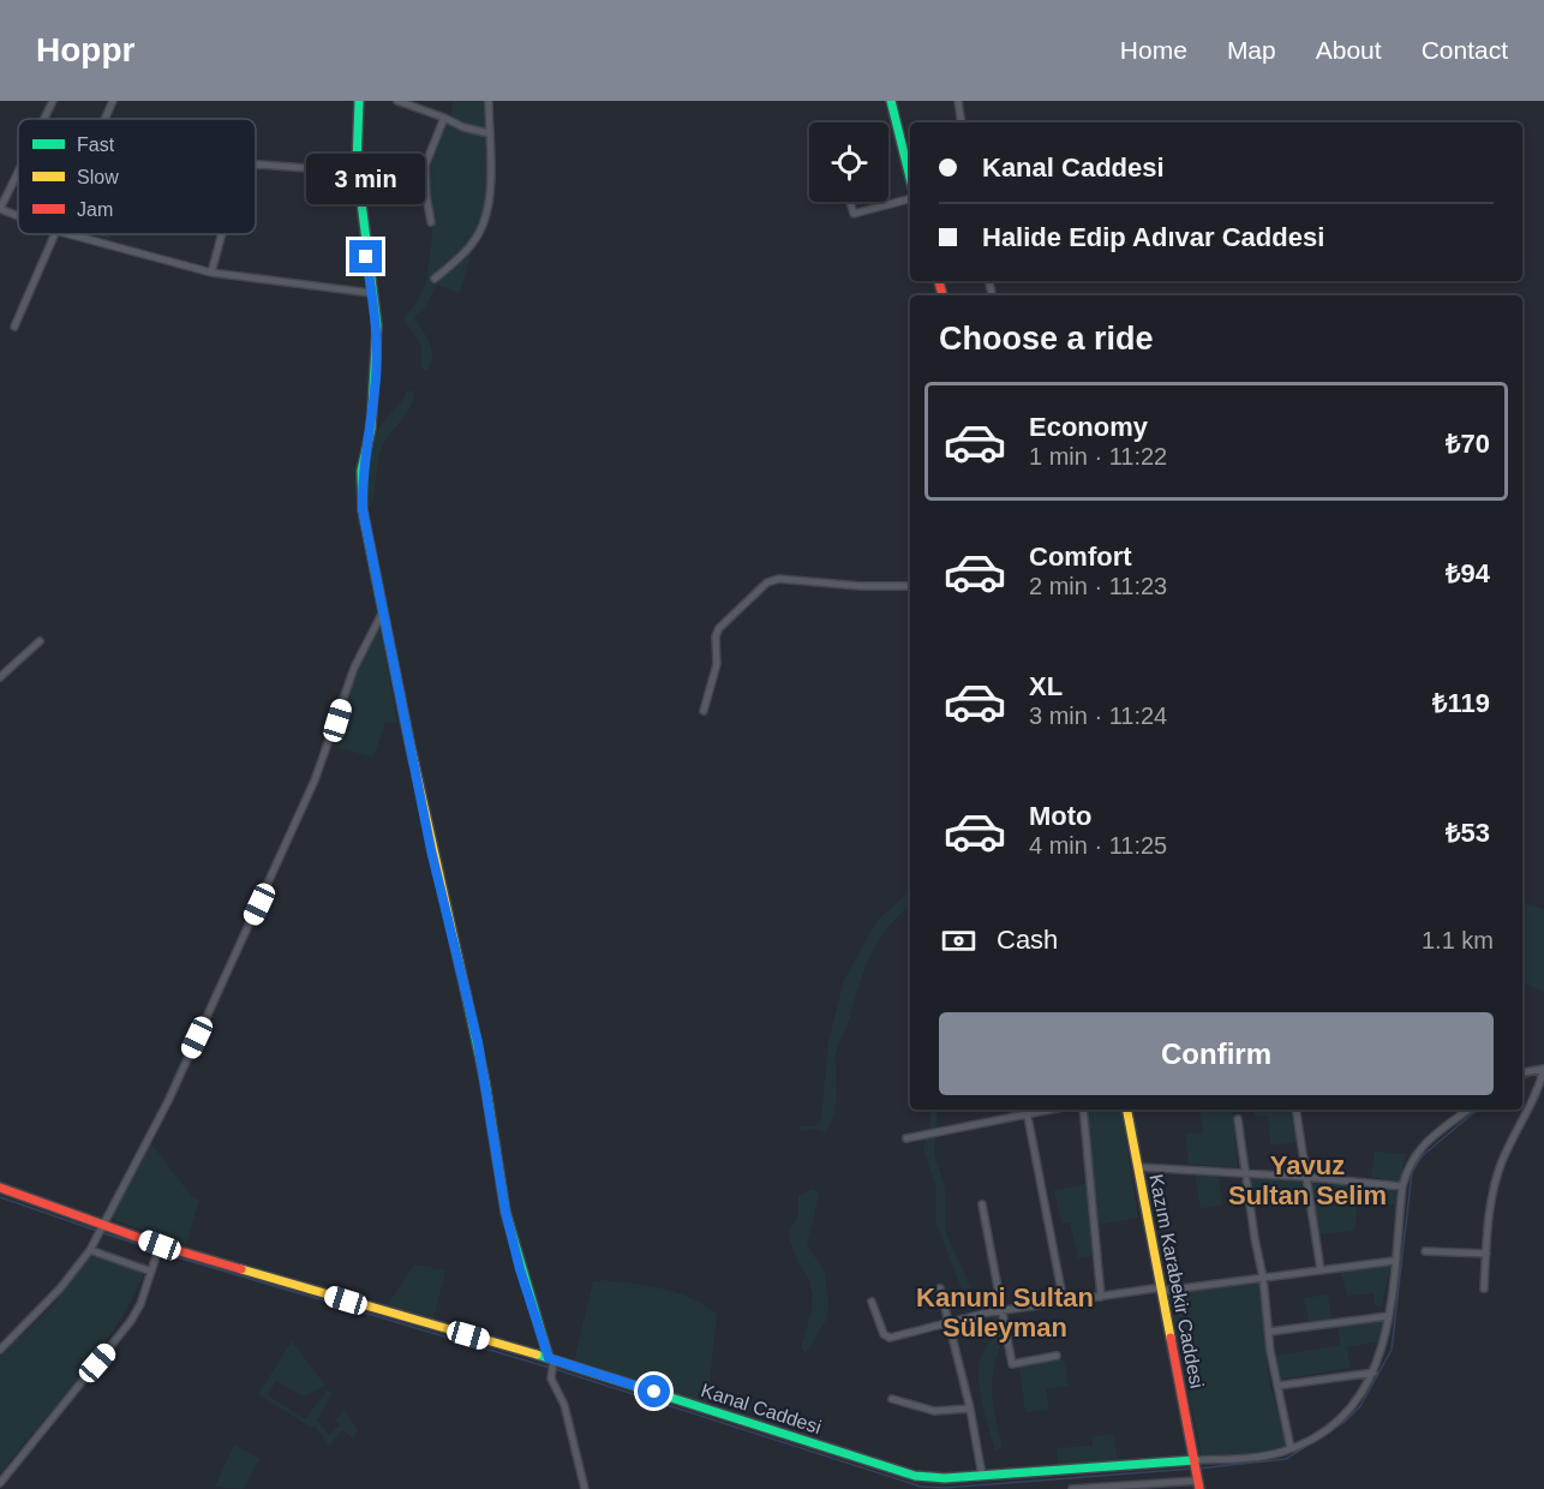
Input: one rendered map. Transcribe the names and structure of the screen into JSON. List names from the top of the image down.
{
  "streets": {
    "street": ["Kazım Karabekir Caddesi", "Kanal Caddesi"]
  },
  "crossings": [
    ["Kazım Karabekir Caddesi", "Kanal Caddesi"]
  ],
  "districts": ["Yavuz Sultan Selim", "Kanuni Sultan Süleyman"],
  "legend": ["Fast", "Slow", "Jam"],
  "page": {
    "header": "Hoppr",
    "nav": [
      "Home",
      "Map",
      "About",
      "Contact"
    ],
    "banner": ["Kanal Caddesi", "Halide Edip Adıvar Caddesi"],
    "bubble": "3 min",
    "heading": "Choose a ride",
    "list": [
      {
        "name": "Economy",
        "note": "1 min · 11:22",
        "value": "₺70"
      },
      {
        "name": "Comfort",
        "note": "2 min · 11:23",
        "value": "₺94"
      },
      {
        "name": "XL",
        "note": "3 min · 11:24",
        "value": "₺119"
      },
      {
        "name": "Moto",
        "note": "4 min · 11:25",
        "value": "₺53"
      }
    ],
    "pay": ["Cash", "1.1 km"],
    "buttons": "Confirm"
  }
}
